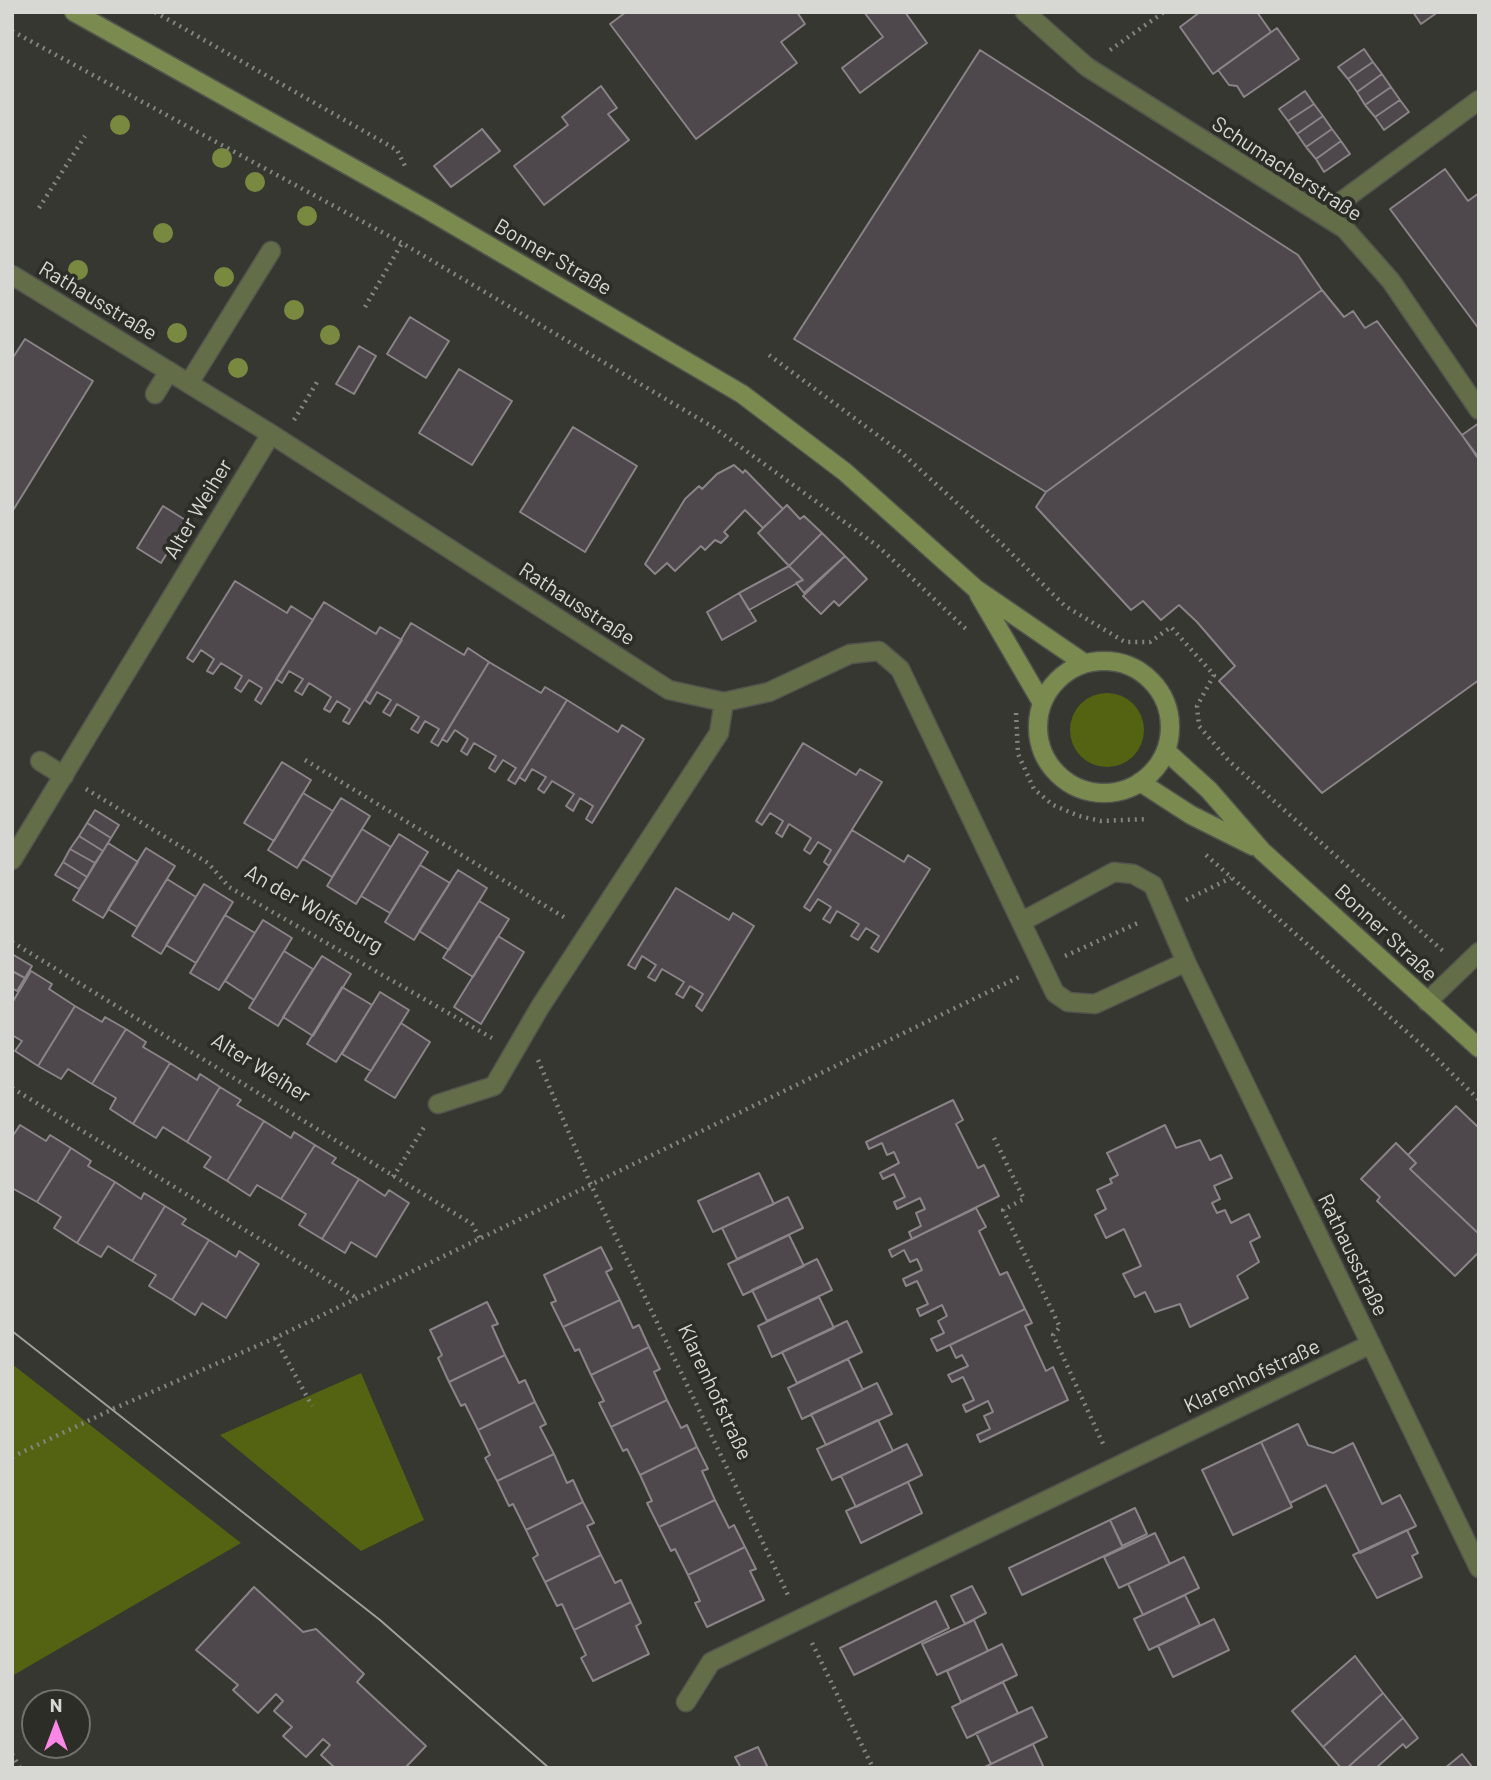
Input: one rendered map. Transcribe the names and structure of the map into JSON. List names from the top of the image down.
{
  "streets": {
    "street": [
      "Schumacherstraße",
      "Bonner Straße",
      "Rathausstraße",
      "Alter Weiher",
      "Klarenhofstraße"
    ],
    "path": ["An der Wolfsburg"]
  },
  "crossings": [
    ["Rathausstraße", "Alter Weiher"],
    ["Rathausstraße", "Klarenhofstraße"],
    ["Alter Weiher", "An der Wolfsburg"]
  ],
  "north": "top"
}
